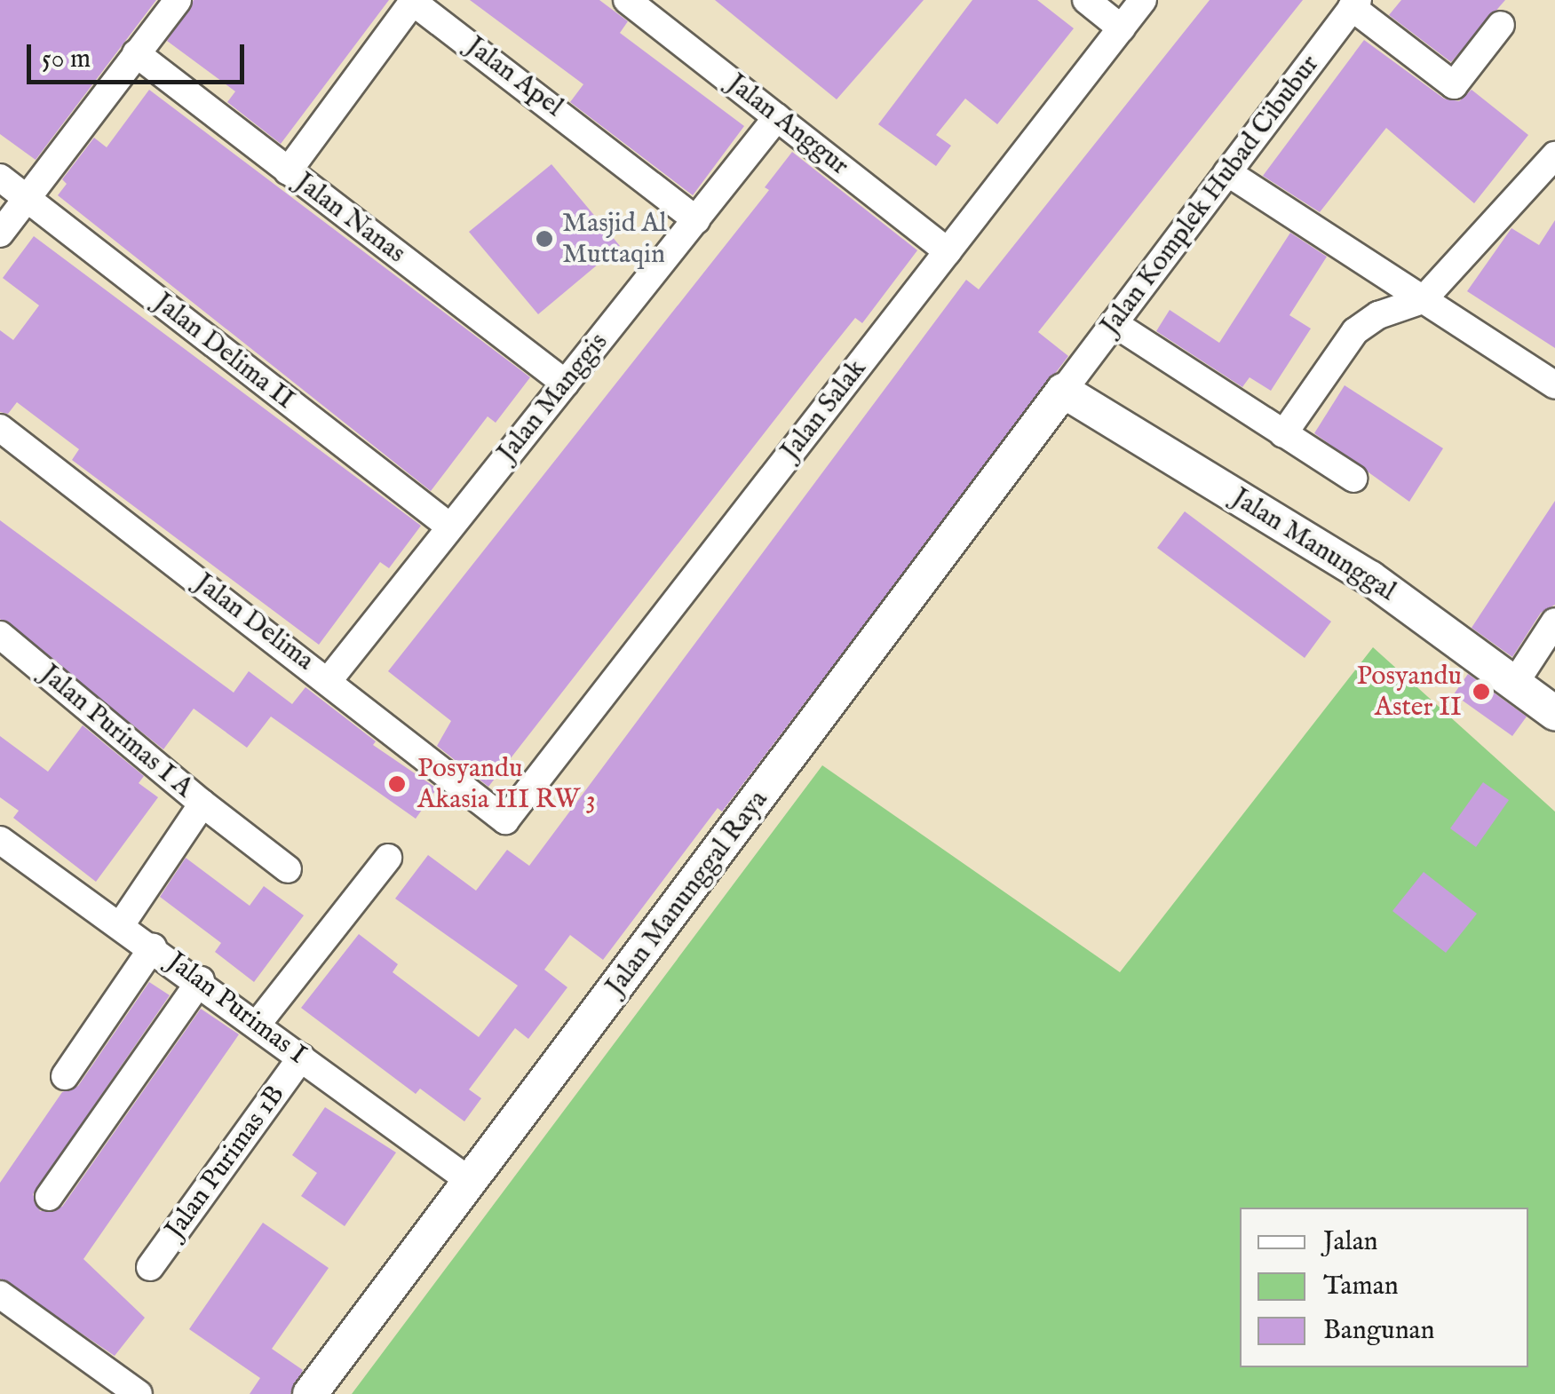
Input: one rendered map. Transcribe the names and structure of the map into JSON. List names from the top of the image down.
{
  "streets": {
    "street": [
      "Jalan Apel",
      "Jalan Anggur",
      "Jalan Komplek Hubad Cibubur",
      "Jalan Nanas",
      "Jalan Delima II",
      "Jalan Manggis",
      "Jalan Salak",
      "Jalan Manunggal",
      "Jalan Delima",
      "Jalan Purimas I A",
      "Jalan Manunggal Raya",
      "Jalan Purimas I",
      "Jalan Purimas 1B"
    ]
  },
  "crossings": [
    ["Jalan Apel", "Jalan Nanas"],
    ["Jalan Apel", "Jalan Manggis"],
    ["Jalan Anggur", "Jalan Manggis"],
    ["Jalan Anggur", "Jalan Salak"],
    ["Jalan Komplek Hubad Cibubur", "Jalan Manunggal"],
    ["Jalan Komplek Hubad Cibubur", "Jalan Manunggal Raya"],
    ["Jalan Nanas", "Jalan Manggis"],
    ["Jalan Delima II", "Jalan Manggis"],
    ["Jalan Manggis", "Jalan Delima"],
    ["Jalan Salak", "Jalan Delima"],
    ["Jalan Manunggal", "Jalan Manunggal Raya"],
    ["Jalan Purimas I A", "Jalan Purimas I"],
    ["Jalan Manunggal Raya", "Jalan Purimas I"],
    ["Jalan Purimas I", "Jalan Purimas 1B"]
  ],
  "places": ["Masjid Al Muttaqin", "Posyandu Aster II", "Posyandu Akasia III RW 3"],
  "legend": ["Jalan", "Taman", "Bangunan"],
  "scale_bar": "50 m"
}
